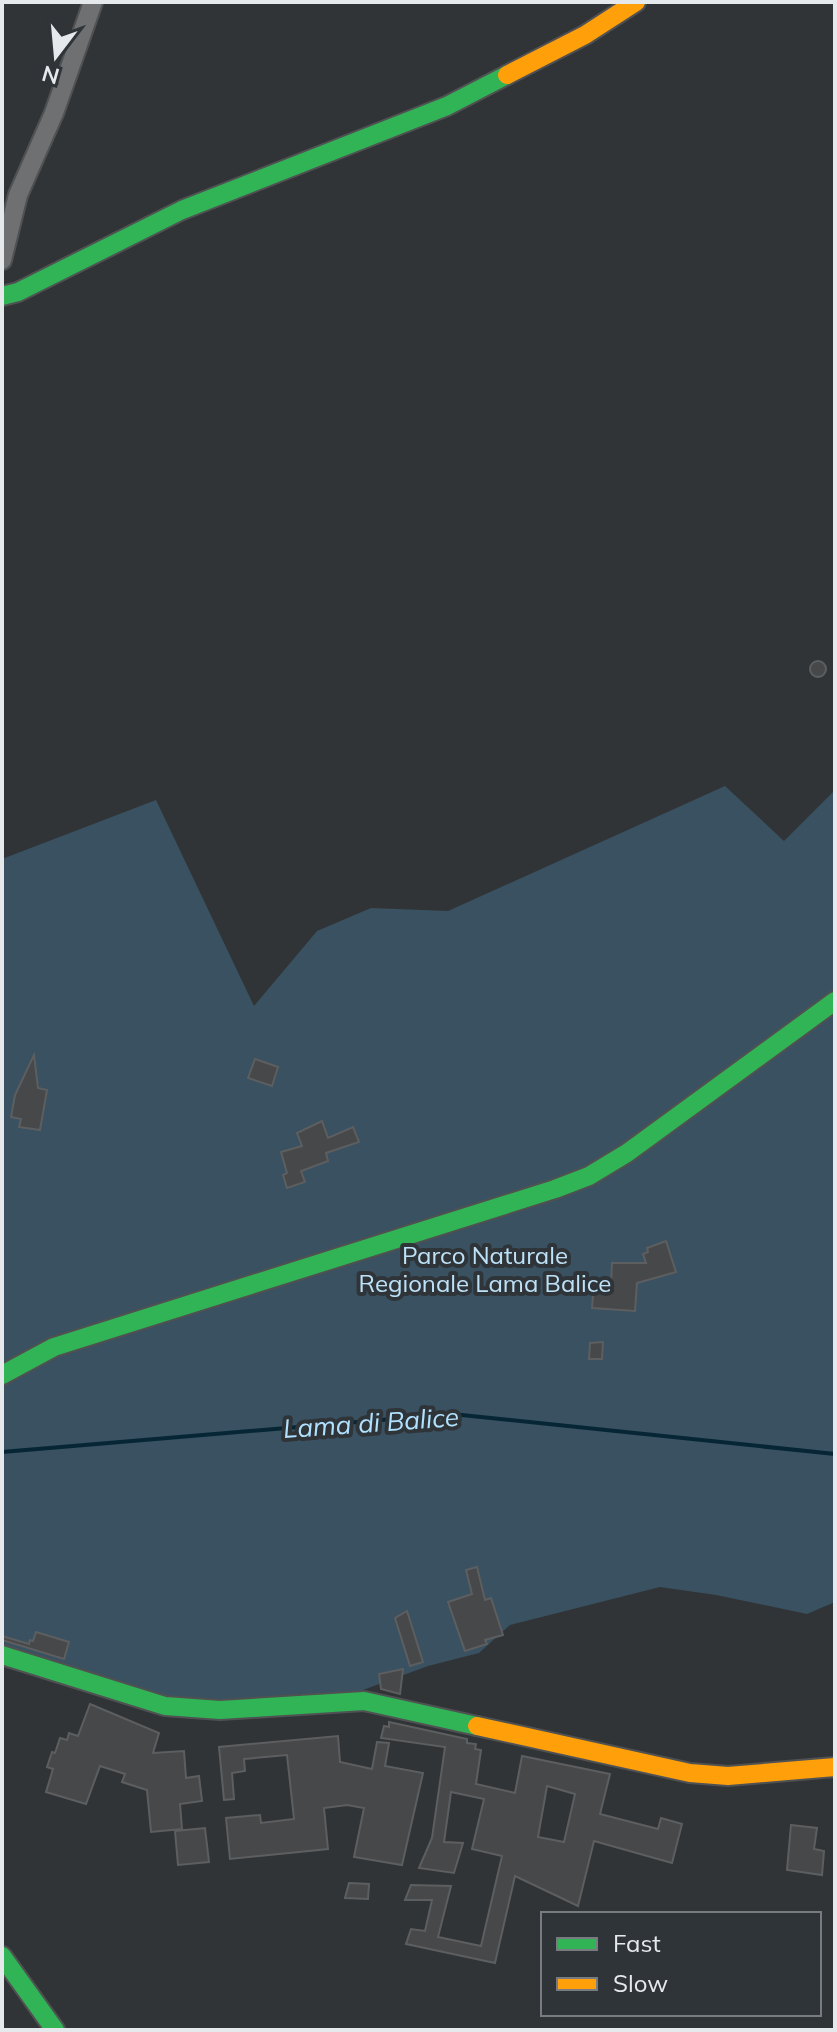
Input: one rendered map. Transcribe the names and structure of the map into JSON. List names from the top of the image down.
{
  "water": ["Lama di Balice"],
  "parks": ["Parco Naturale Regionale Lama Balice"],
  "legend": ["Fast", "Slow"],
  "north": "bottom"
}
